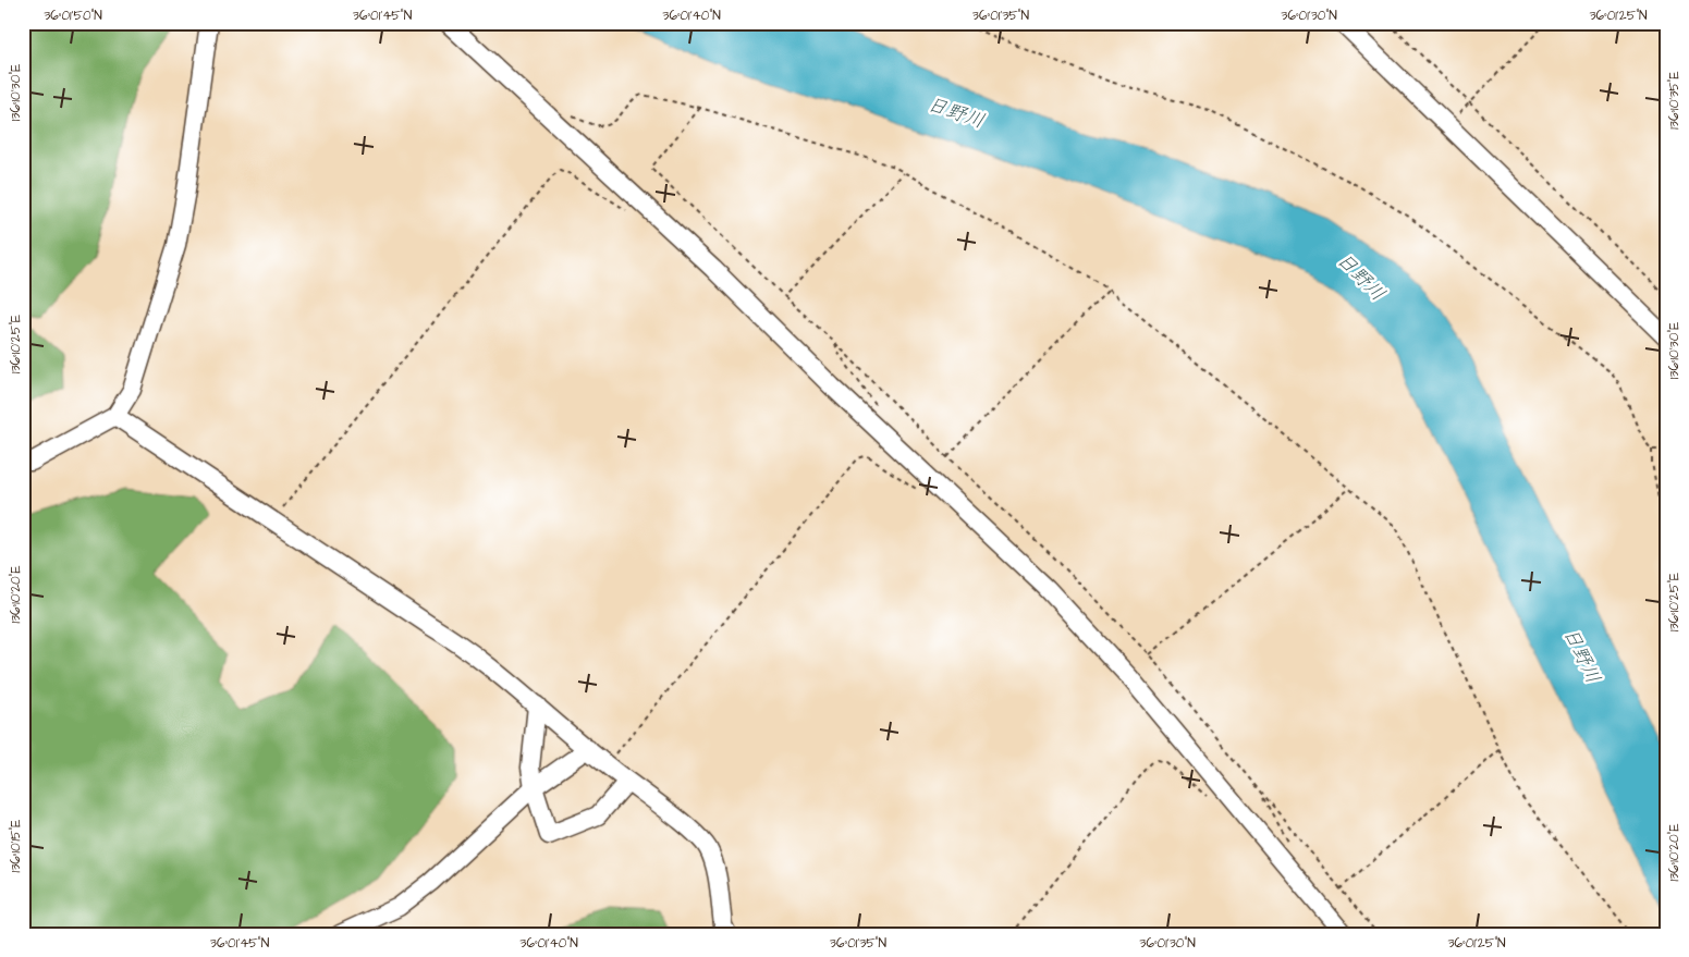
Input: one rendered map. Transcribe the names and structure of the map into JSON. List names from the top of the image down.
{
  "water": ["日野川"],
  "coordinates": [
    "36°01'50\"N",
    "36°01'45\"N",
    "36°01'40\"N",
    "36°01'35\"N",
    "36°01'30\"N",
    "36°01'25\"N",
    "136°10'30\"E",
    "136°10'35\"E",
    "136°10'25\"E",
    "136°10'20\"E",
    "136°10'15\"E"
  ]
}
